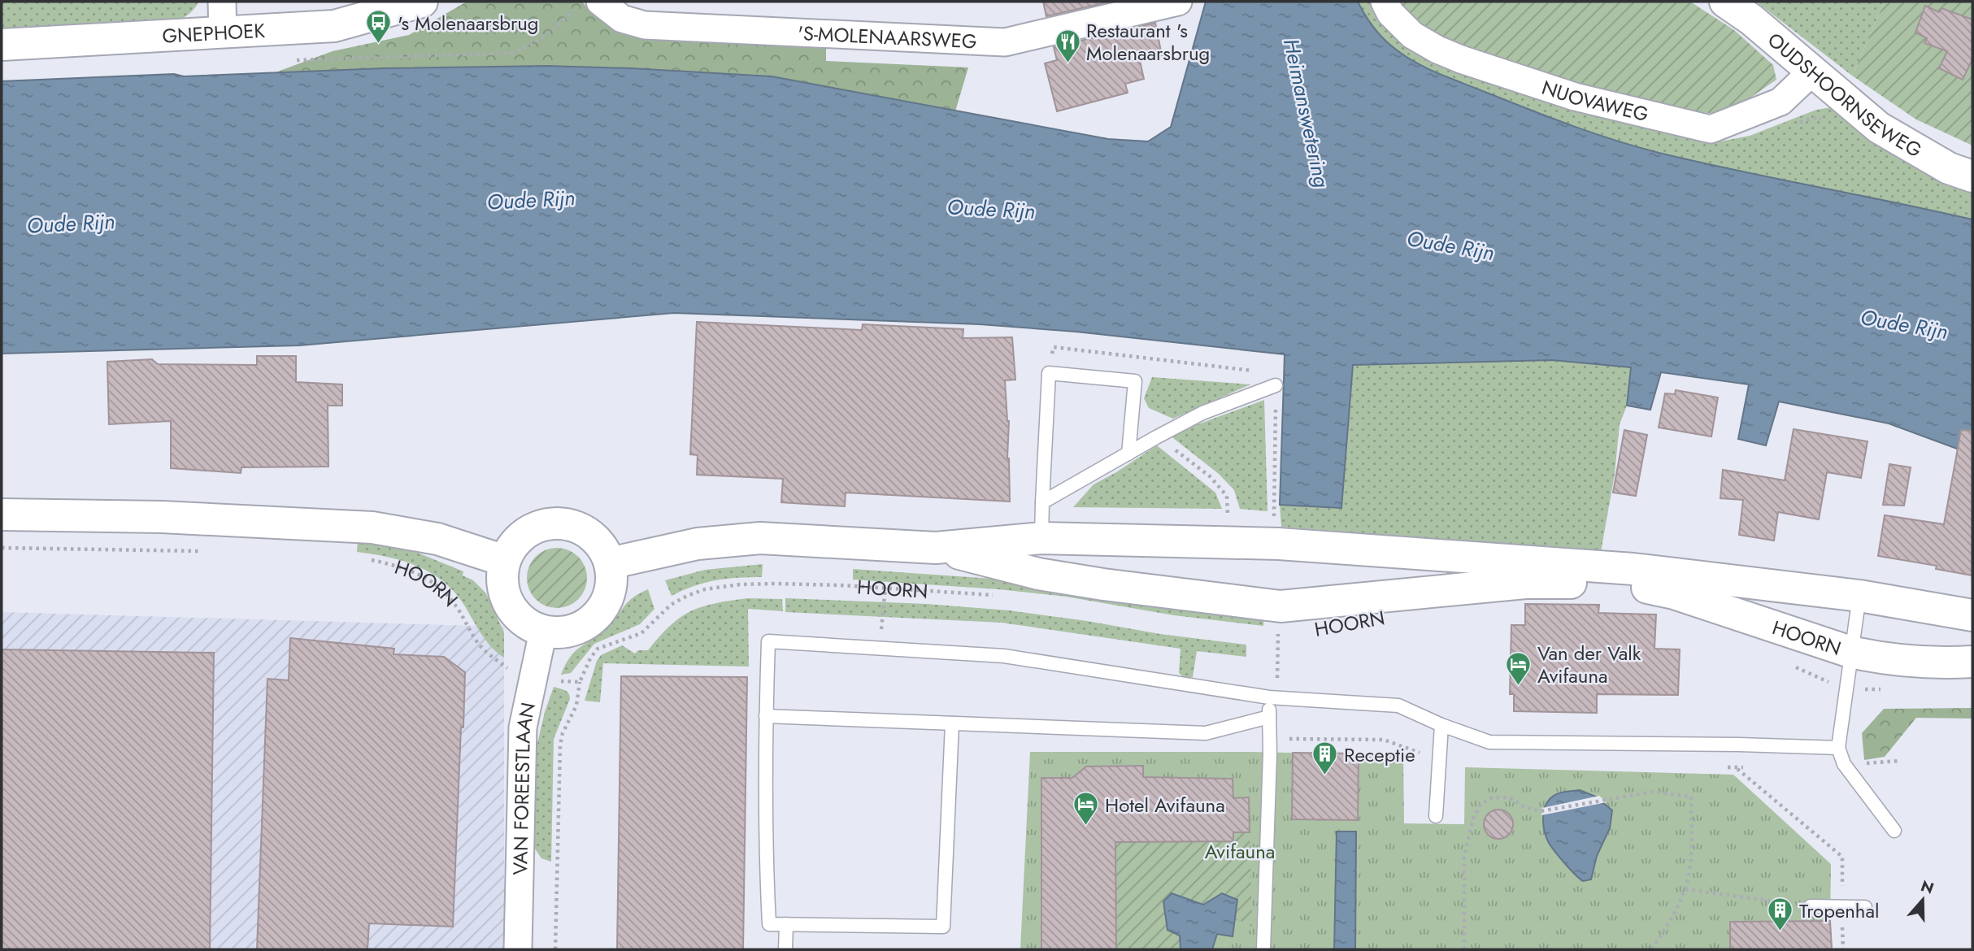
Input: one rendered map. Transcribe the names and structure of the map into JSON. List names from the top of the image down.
{
  "streets": {
    "main road": ["GNEPHOEK", "OUDSHOORNSEWEG", "HOORN"],
    "street": ["'S-MOLENAARSWEG", "NUOVAWEG", "VAN FOREESTLAAN"]
  },
  "crossings": [
    ["OUDSHOORNSEWEG", "NUOVAWEG"],
    ["HOORN", "VAN FOREESTLAAN"]
  ],
  "water": ["Heimanswetering", "Oude Rijn"],
  "parks": ["Avifauna"],
  "places": {
    "bus stop": ["'s Molenaarsbrug"],
    "restaurant": ["Restaurant 's Molenaarsbrug"],
    "hotel": ["Van der Valk Avifauna", "Hotel Avifauna"],
    "building": ["Receptie", "Tropenhal"]
  },
  "north": "top"
}
